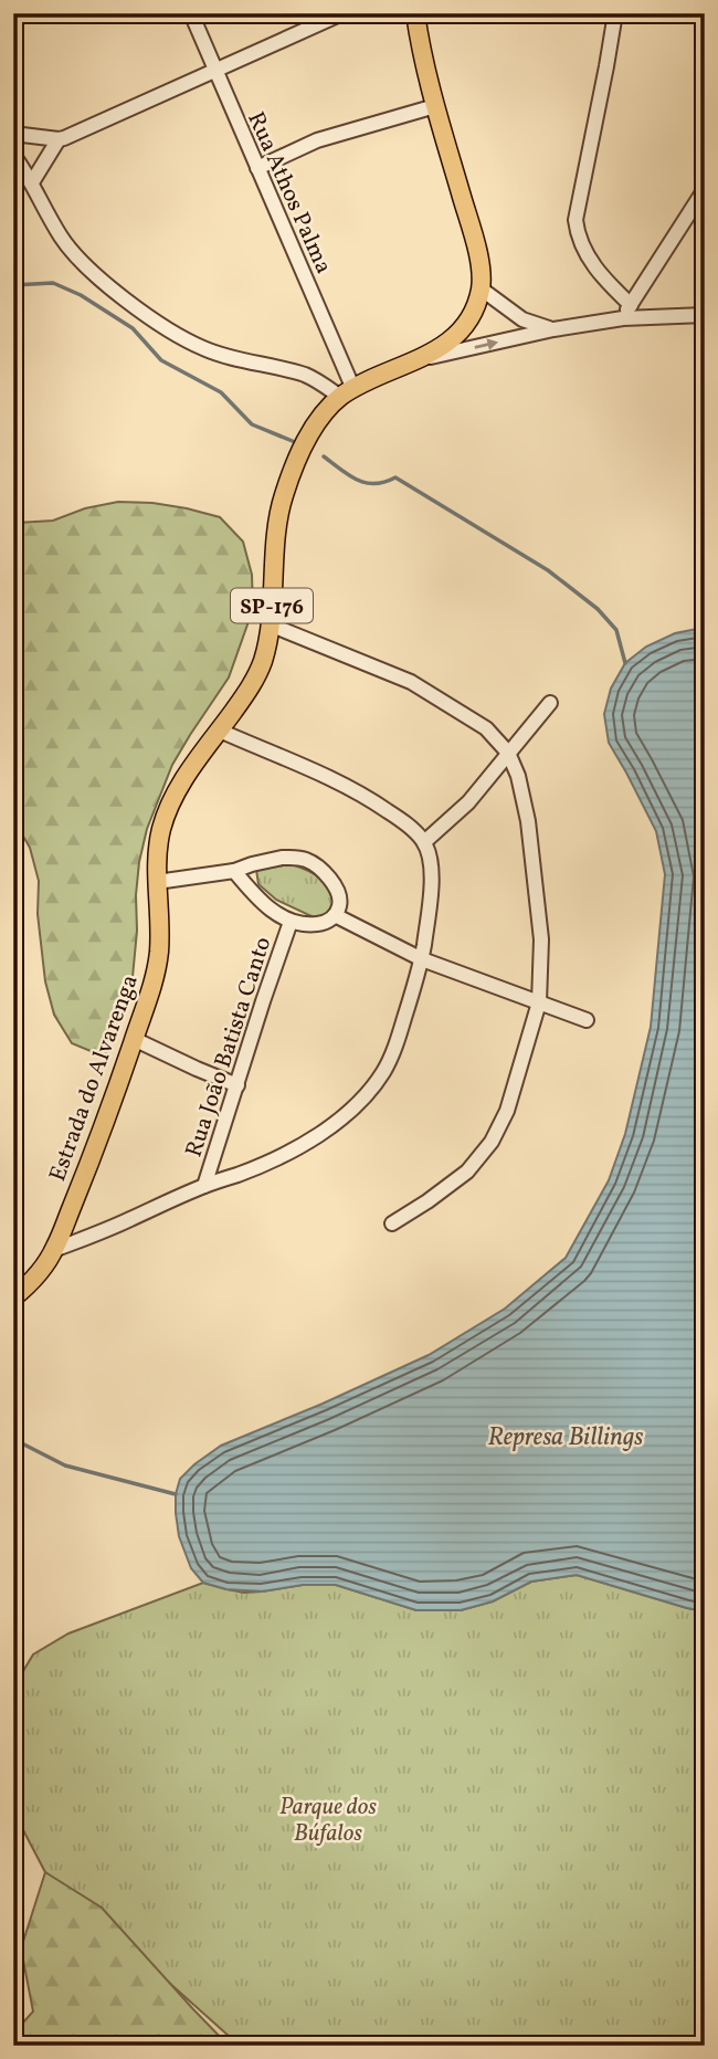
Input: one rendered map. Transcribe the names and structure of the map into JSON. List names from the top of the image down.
{
  "streets": {
    "main road": ["SP-176", "Estrada do Alvarenga"],
    "street": ["Rua Athos Palma", "Rua João Batista Canto"]
  },
  "crossings": [
    ["Rua Athos Palma", "Estrada do Alvarenga"]
  ],
  "water": ["Represa Billings"],
  "parks": ["Parque dos Búfalos"]
}
